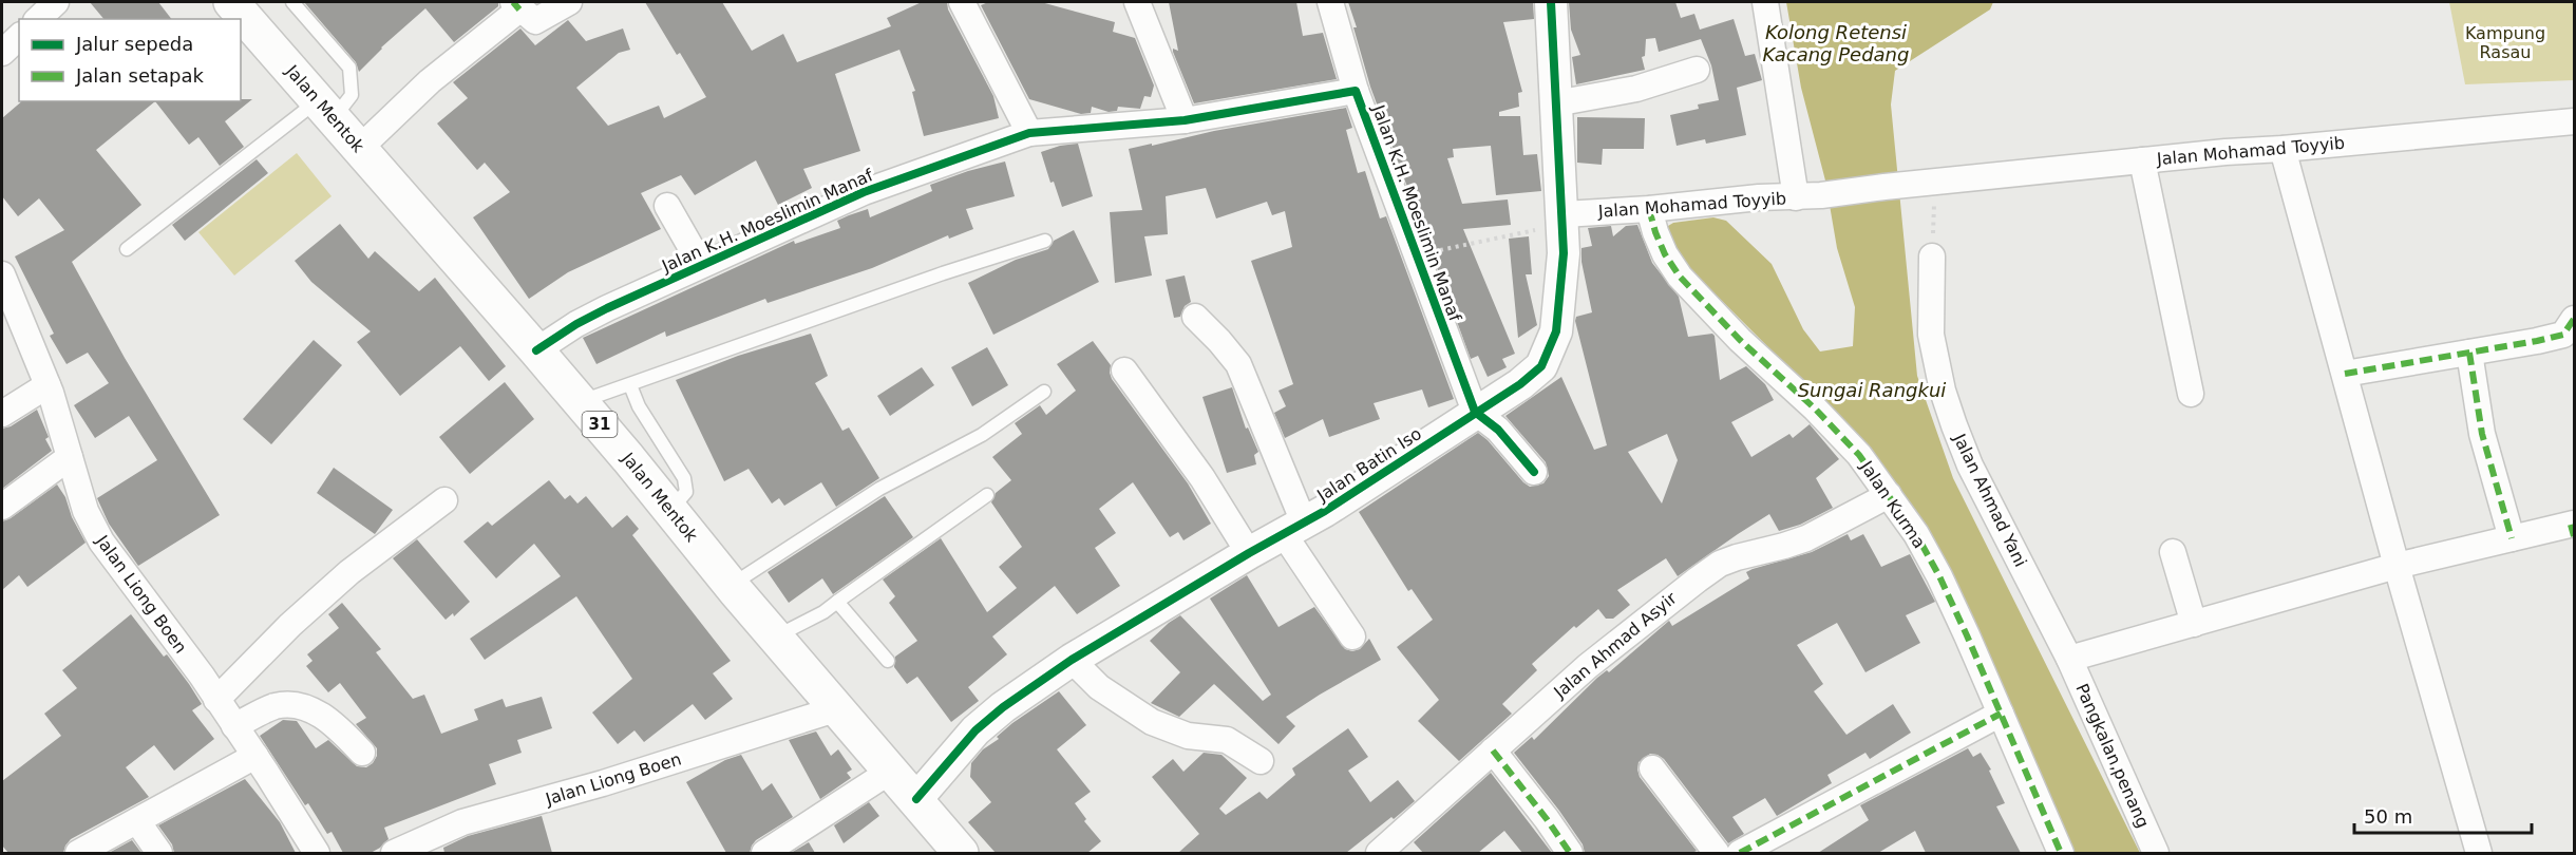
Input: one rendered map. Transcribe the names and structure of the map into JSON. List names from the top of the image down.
{
  "streets": {
    "highway": ["Jalan Mentok", "31"],
    "street": [
      "Jalan Mohamad Toyyib",
      "Jalan K.H. Moeslimin Manaf",
      "Jalan Batin Iso",
      "Jalan Ahmad Yani",
      "Jalan Kurma",
      "Jalan Liong Boen",
      "Jalan Ahmad Asyir",
      "Pangkalan,penang"
    ]
  },
  "crossings": [
    ["Jalan Mentok", "Jalan K.H. Moeslimin Manaf"],
    ["Jalan Mentok", "Jalan Batin Iso"],
    ["Jalan Mentok", "Jalan Liong Boen"],
    ["Jalan Mohamad Toyyib", "Jalan Batin Iso"],
    ["Jalan Mohamad Toyyib", "Jalan Kurma"],
    ["Jalan K.H. Moeslimin Manaf", "Jalan Batin Iso"],
    ["Jalan Ahmad Yani", "Pangkalan,penang"],
    ["Jalan Kurma", "Jalan Ahmad Asyir"]
  ],
  "water": ["Kolong Retensi Kacang Pedang", "Sungai Rangkui"],
  "parks": ["Kampung Rasau"],
  "legend": ["Jalur sepeda", "Jalan setapak"],
  "scale_bar": "50 m"
}
